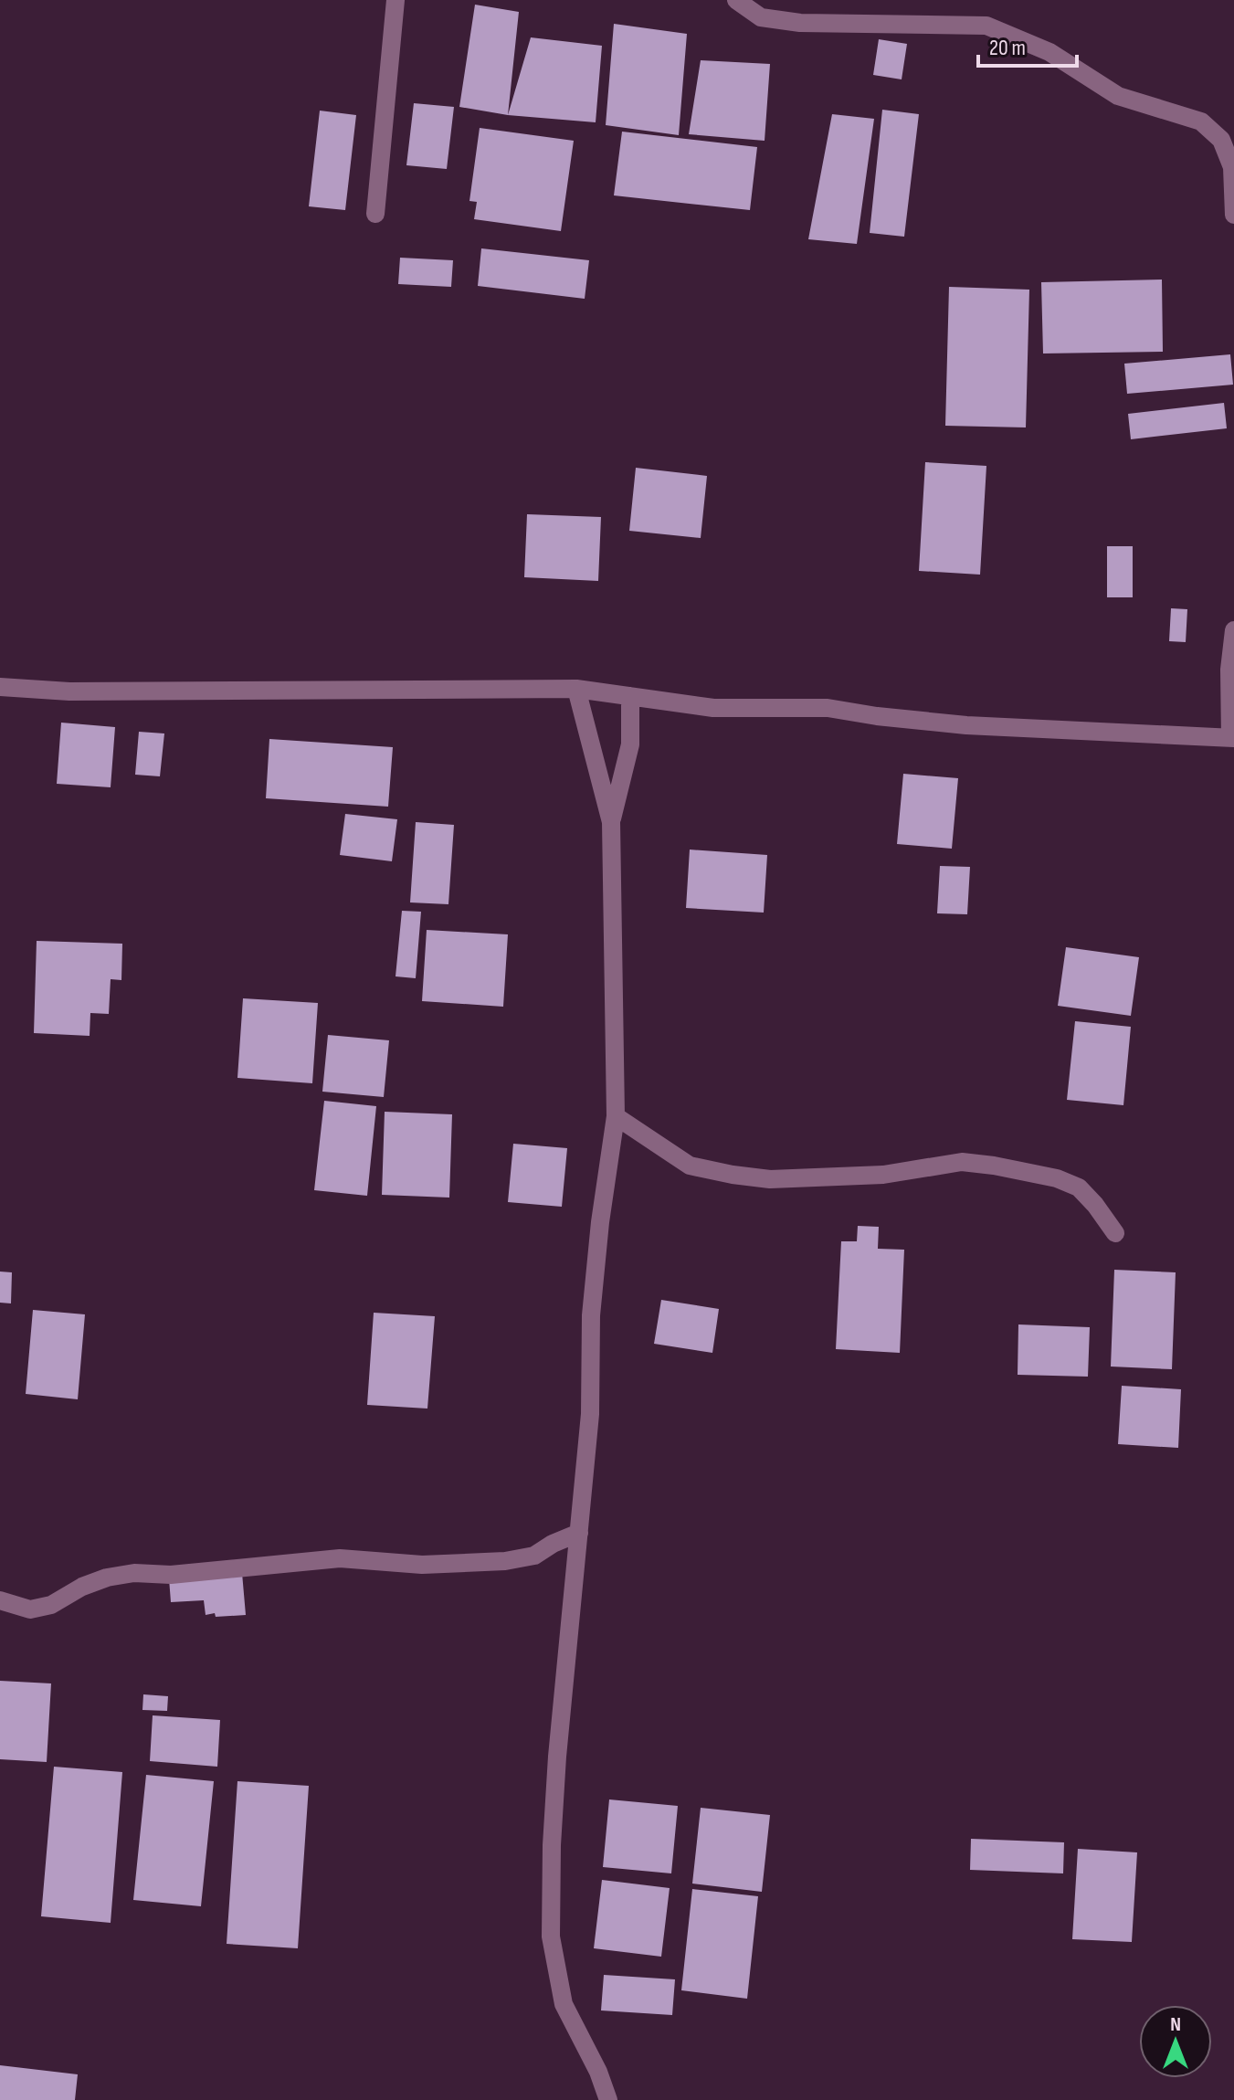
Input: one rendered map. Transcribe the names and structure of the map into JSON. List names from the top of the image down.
{
  "scale_bar": "20 m",
  "north": "top"
}
